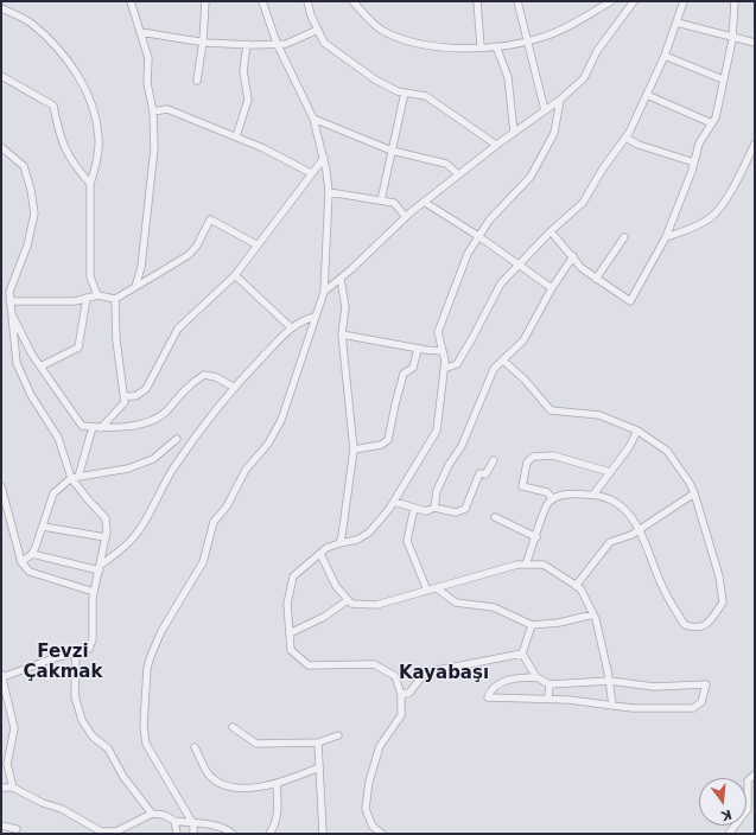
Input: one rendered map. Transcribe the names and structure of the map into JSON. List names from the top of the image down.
{
  "districts": ["Fevzi Çakmak", "Kayabaşı"],
  "north": "bottom"
}
